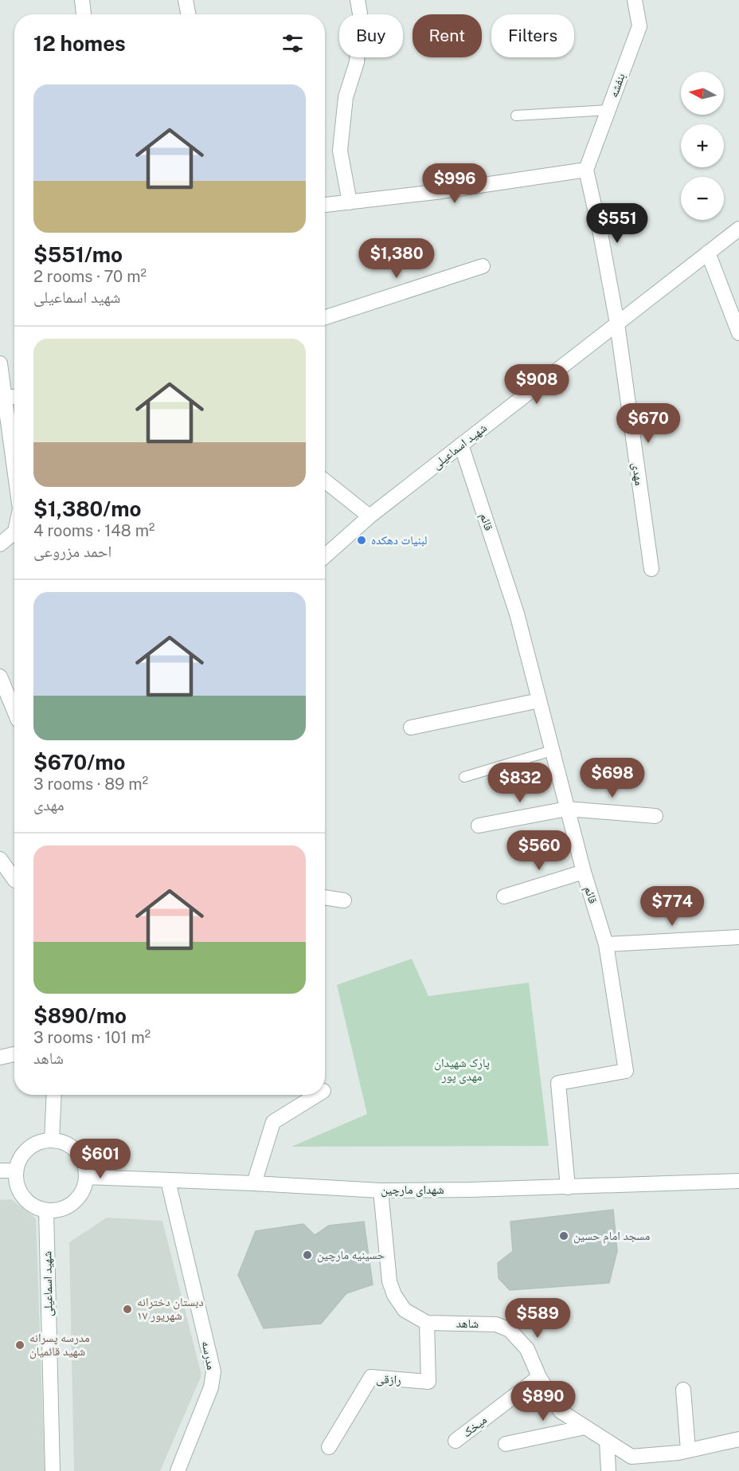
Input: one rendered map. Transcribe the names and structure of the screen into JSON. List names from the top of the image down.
{
  "streets": {
    "street": [
      "بنفشه",
      "شهید اسماعیلی",
      "مهدی",
      "قائم",
      "شهدای مارچین",
      "شاهد",
      "مدرسه",
      "رازقی",
      "میخک"
    ]
  },
  "crossings": [
    ["بنفشه", "مهدی"],
    ["شهید اسماعیلی", "مهدی"],
    ["شهید اسماعیلی", "قائم"],
    ["شهید اسماعیلی", "شهدای مارچین"],
    ["قائم", "شهدای مارچین"],
    ["شهدای مارچین", "شاهد"],
    ["شهدای مارچین", "مدرسه"],
    ["شاهد", "رازقی"],
    ["شاهد", "میخک"]
  ],
  "parks": ["پارک شهیدان مهدی پور"],
  "places": [
    "لبنیات دهکده",
    "مسجد امام حسین",
    "حسینیه مارچین",
    "دبستان دخترانه ۱۷ شهریور",
    "مدرسه پسرانه شهید قائمیان"
  ],
  "north": "left",
  "page": {
    "chip": ["Buy", "Rent", "Filters"],
    "heading": "12 homes",
    "map_buttons": ["+", "−"],
    "list": [
      {
        "name": "$551/mo",
        "note": "2 rooms · 70 m² · شهید اسماعیلی"
      },
      {
        "name": "$1,380/mo",
        "note": "4 rooms · 148 m² · احمد مزروعی"
      },
      {
        "name": "$670/mo",
        "note": "3 rooms · 89 m² · مهدی"
      },
      {
        "name": "$890/mo",
        "note": "3 rooms · 101 m² · شاهد"
      }
    ],
    "price": [
      "$996",
      "$551",
      "$1,380",
      "$908",
      "$670",
      "$698",
      "$832",
      "$560",
      "$774",
      "$601",
      "$589",
      "$890"
    ]
  }
}
